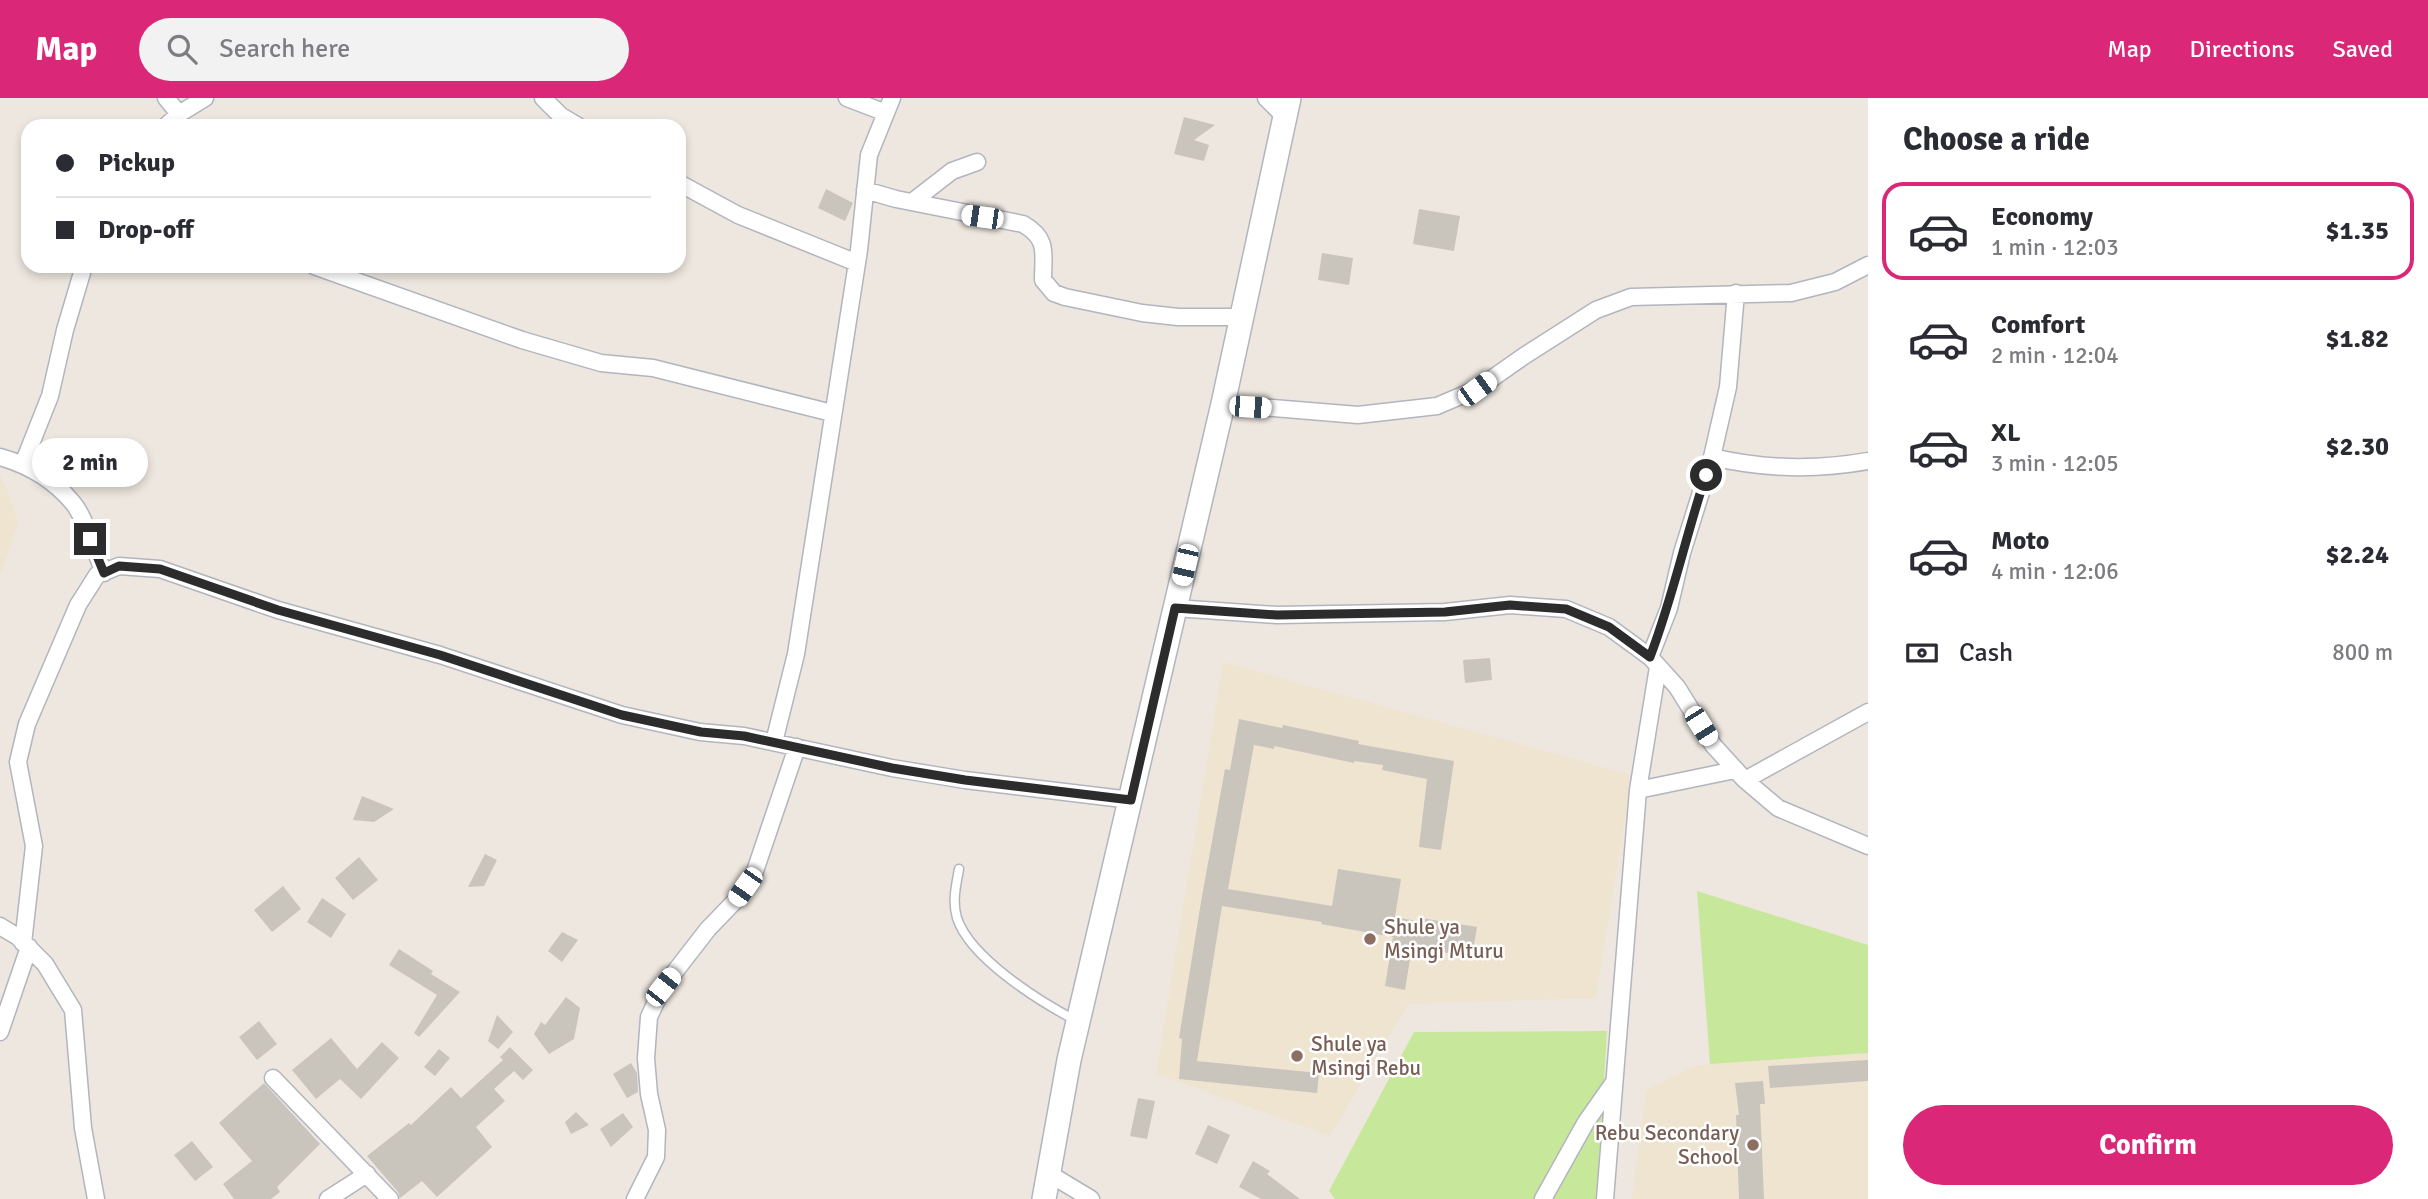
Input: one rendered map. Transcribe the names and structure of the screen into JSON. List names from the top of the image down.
{
  "places": ["Shule ya Msingi Mturu", "Shule ya Msingi Rebu", "Rebu Secondary School"],
  "page": {
    "header": "Map",
    "search": "Search here",
    "nav": ["Map", "Directions", "Saved"],
    "heading": "Choose a ride",
    "banner": ["Pickup", "Drop-off"],
    "list": [
      {
        "name": "Economy",
        "note": "1 min · 12:03",
        "value": "$1.35"
      },
      {
        "name": "Comfort",
        "note": "2 min · 12:04",
        "value": "$1.82"
      },
      {
        "name": "XL",
        "note": "3 min · 12:05",
        "value": "$2.30"
      },
      {
        "name": "Moto",
        "note": "4 min · 12:06",
        "value": "$2.24"
      }
    ],
    "bubble": "2 min",
    "pay": ["Cash", "800 m"],
    "buttons": "Confirm"
  }
}
